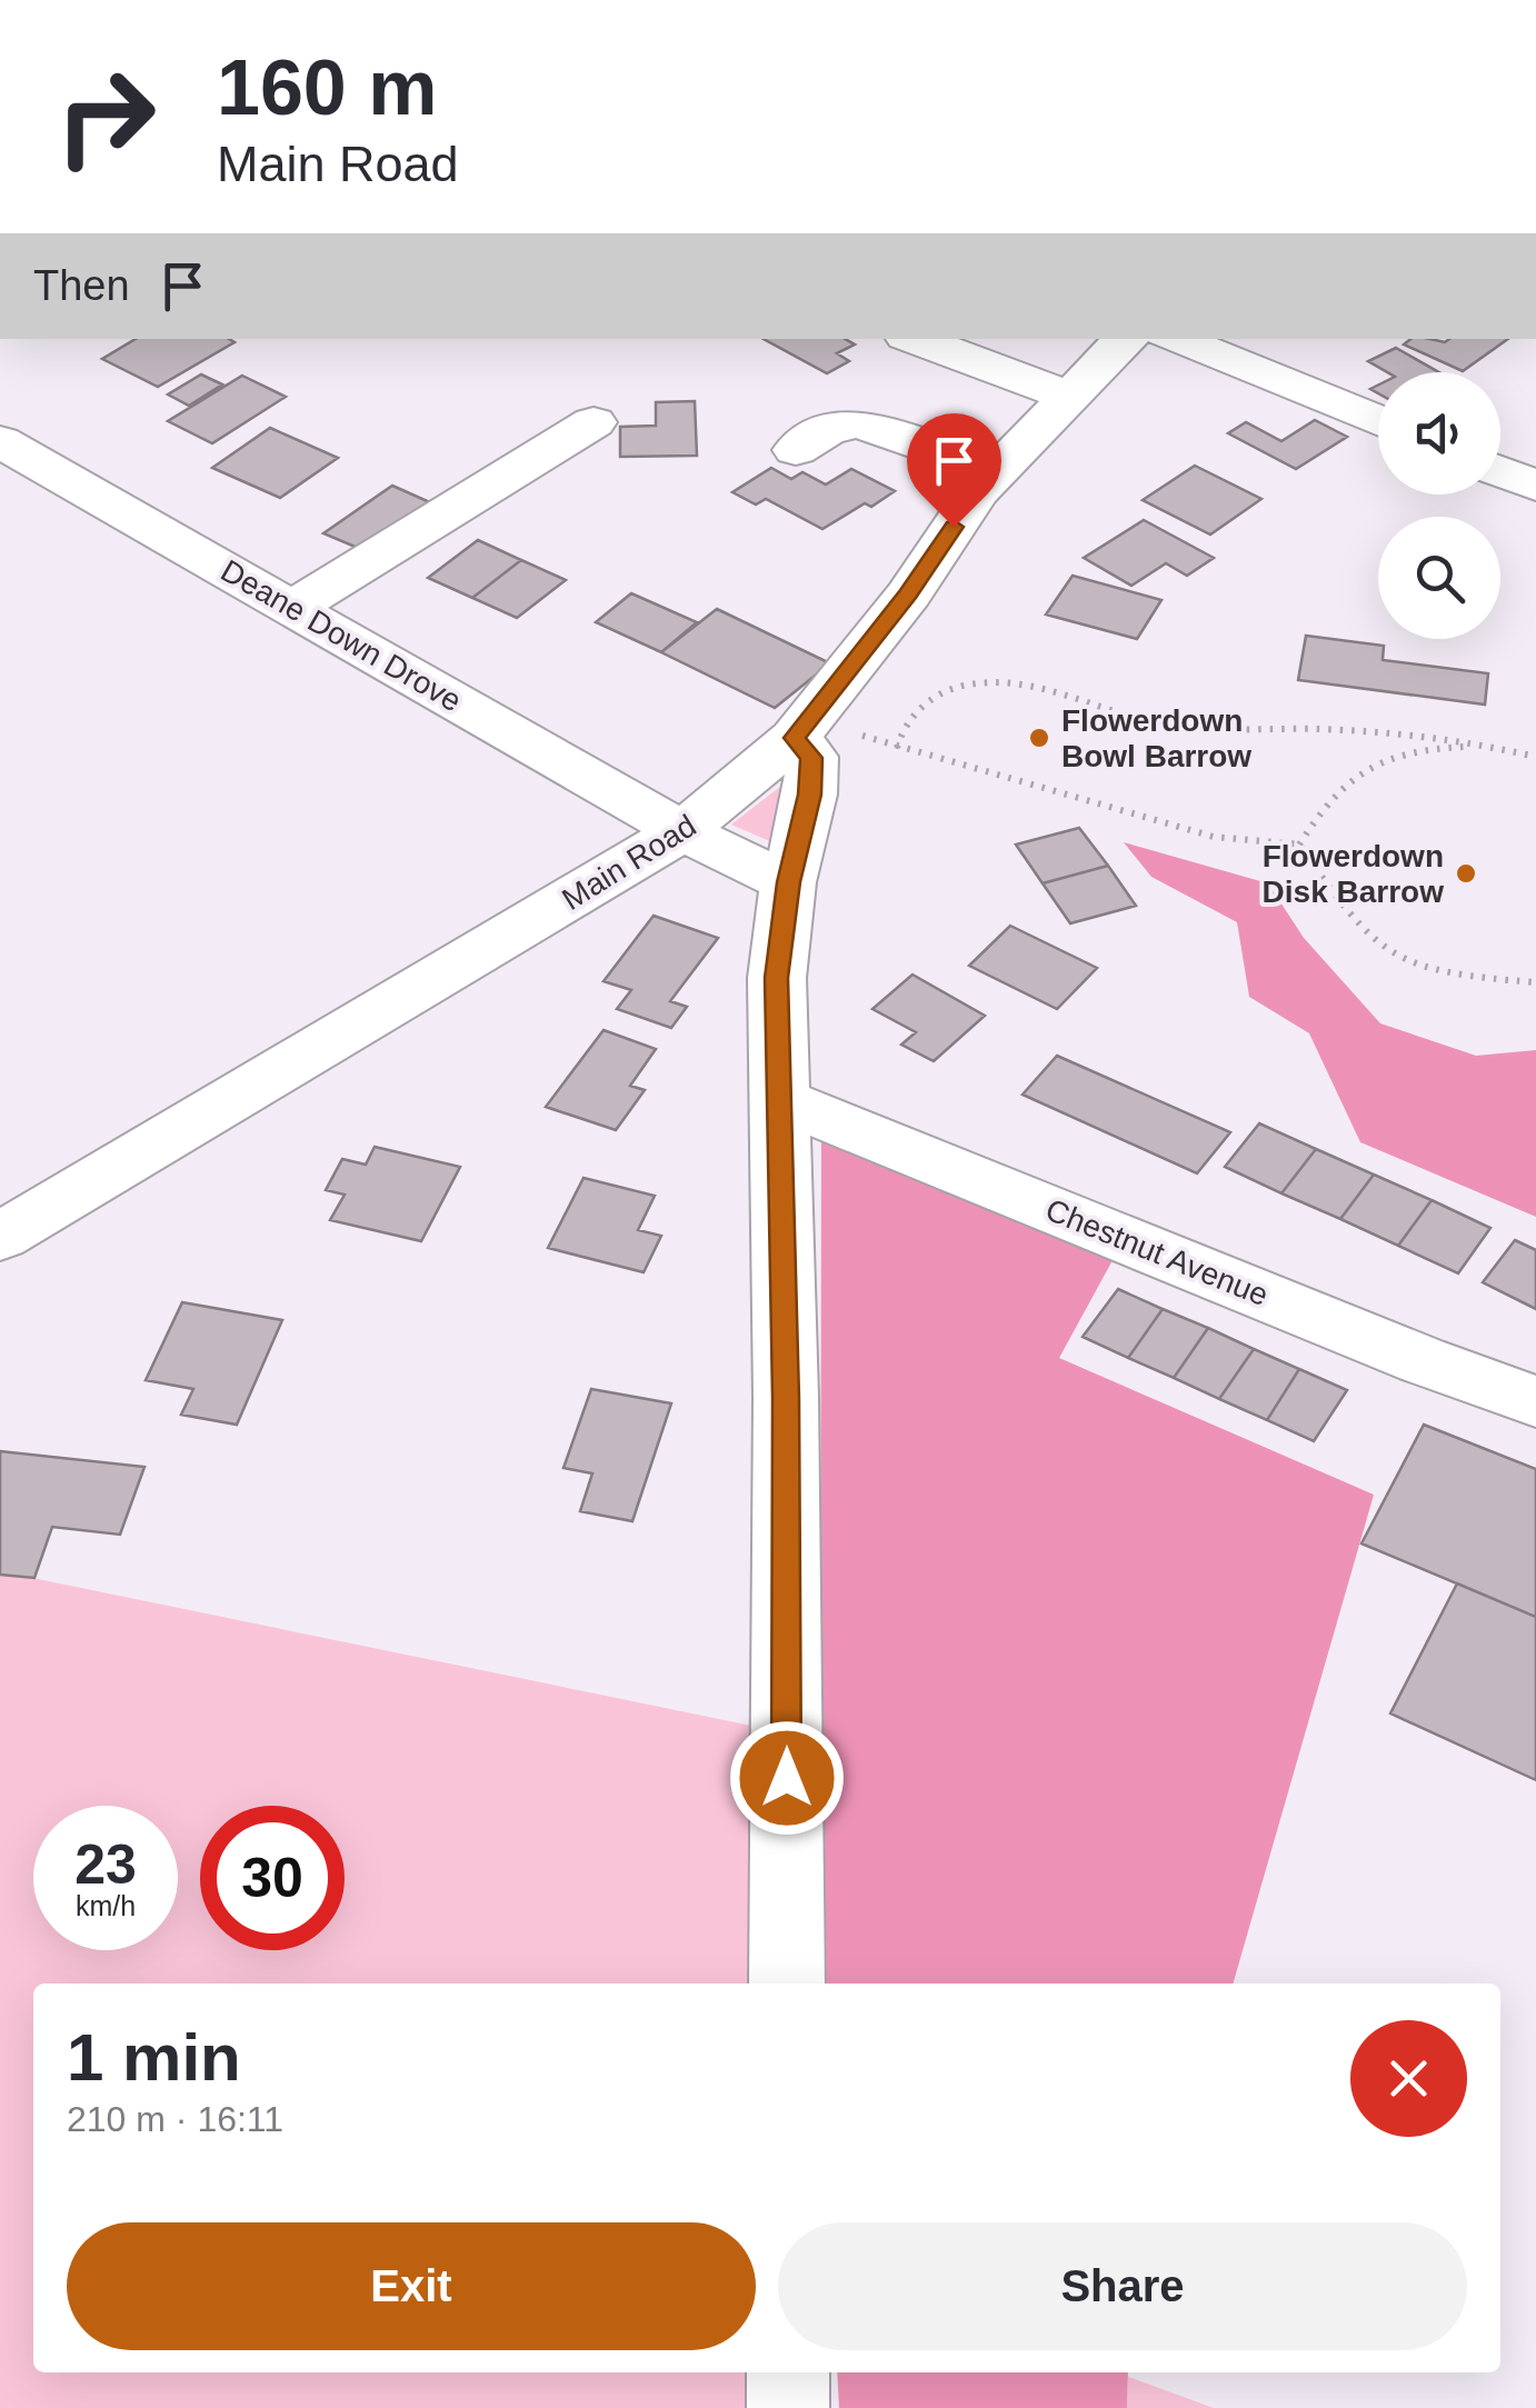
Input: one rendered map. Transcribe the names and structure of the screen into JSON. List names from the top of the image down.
{
  "streets": {
    "street": ["Deane Down Drove", "Main Road", "Chestnut Avenue"]
  },
  "crossings": [
    ["Deane Down Drove", "Main Road"]
  ],
  "places": ["Flowerdown Bowl Barrow", "Flowerdown Disk Barrow"],
  "page": {
    "turn": ["160 m", "Main Road"],
    "then": "Then",
    "speed": "23 km/h",
    "limit": "30",
    "heading": ["1 min", "210 m · 16:11"],
    "buttons": ["Exit", "Share"]
  }
}
